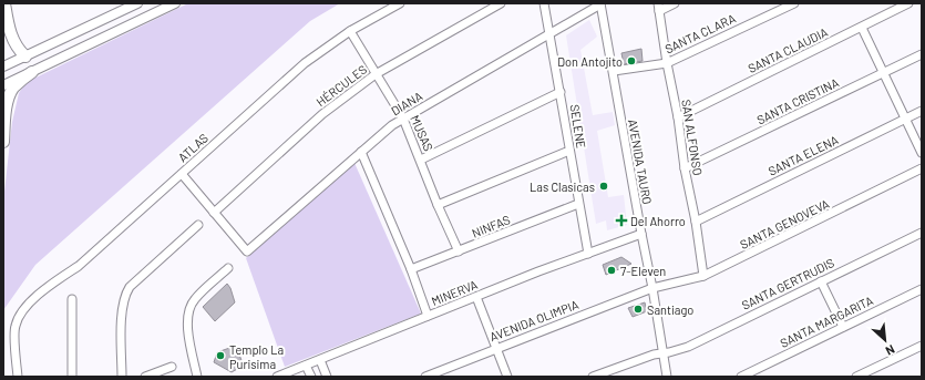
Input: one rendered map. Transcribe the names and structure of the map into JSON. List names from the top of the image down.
{
  "streets": {
    "street": [
      "SANTA CLARA",
      "SANTA CLAUDIA",
      "HÉRCULES",
      "SANTA CRISTINA",
      "DIANA",
      "SELENE",
      "MUSAS",
      "SAN ALFONSO",
      "ATLAS",
      "SANTA ELENA",
      "AVENIDA TAURO",
      "SANTA GENOVEVA",
      "NINFAS",
      "SANTA GERTRUDIS",
      "MINERVA",
      "AVENIDA OLIMPIA",
      "SANTA MARGARITA"
    ]
  },
  "crossings": [
    ["SANTA CLARA", "SAN ALFONSO"],
    ["SANTA CLARA", "AVENIDA TAURO"],
    ["SANTA CLAUDIA", "SAN ALFONSO"],
    ["HÉRCULES", "DIANA"],
    ["HÉRCULES", "MUSAS"],
    ["SANTA CRISTINA", "SAN ALFONSO"],
    ["DIANA", "SELENE"],
    ["DIANA", "MUSAS"],
    ["DIANA", "AVENIDA TAURO"],
    ["SELENE", "NINFAS"],
    ["SELENE", "MINERVA"],
    ["MUSAS", "ATLAS"],
    ["MUSAS", "NINFAS"],
    ["SAN ALFONSO", "SANTA ELENA"],
    ["SAN ALFONSO", "SANTA GENOVEVA"],
    ["AVENIDA TAURO", "SANTA GENOVEVA"],
    ["AVENIDA TAURO", "SANTA GERTRUDIS"],
    ["AVENIDA TAURO", "MINERVA"],
    ["AVENIDA TAURO", "AVENIDA OLIMPIA"],
    ["SANTA GENOVEVA", "AVENIDA OLIMPIA"]
  ],
  "places": {
    "other": [
      "Don Antojito",
      "Las Clasicas",
      "7-Eleven",
      "Santiago",
      "Templo La Purisima"
    ],
    "health": ["Del Ahorro"]
  },
  "north": "bottom right"
}
